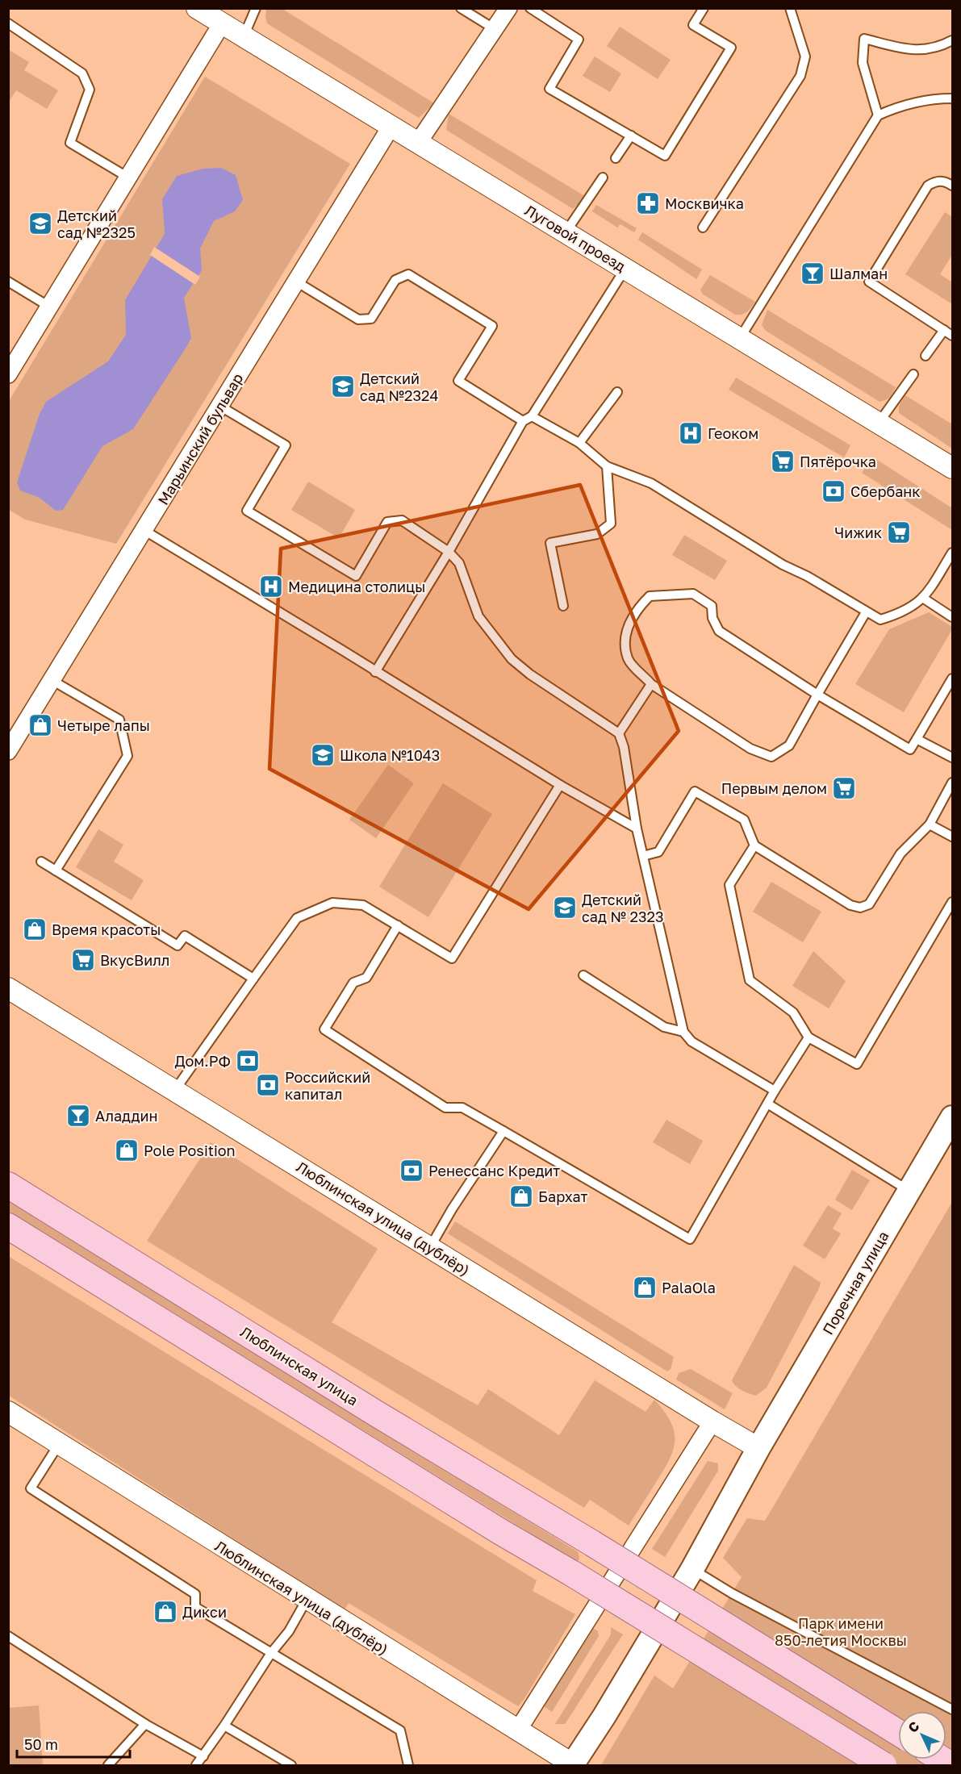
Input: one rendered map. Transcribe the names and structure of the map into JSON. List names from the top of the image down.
{
  "streets": {
    "main road": ["Поречная улица", "Люблинская улица"],
    "street": ["Луговой проезд", "Марьинский бульвар", "Люблинская улица (дублёр)"]
  },
  "crossings": [
    ["Луговой проезд", "Марьинский бульвар"],
    ["Люблинская улица (дублёр)", "Поречная улица"]
  ],
  "parks": ["Парк имени 850-летия Москвы"],
  "places": {
    "pharmacy": ["Москвичка"],
    "school or university": [
      "Детский сад №2325",
      "Детский сад №2324",
      "Школа №1043",
      "Детский сад № 2323"
    ],
    "bar": ["Шалман", "Аладдин"],
    "hospital": ["Геоком", "Медицина столицы"],
    "supermarket": [
      "Пятёрочка",
      "Чижик",
      "Первым делом",
      "ВкусВилл"
    ],
    "bank": [
      "Сбербанк",
      "Дом.РФ",
      "Российский капитал",
      "Ренессанс Кредит"
    ],
    "shop": [
      "Четыре лапы",
      "Время красоты",
      "Pole Position",
      "Бархат",
      "PalaOla",
      "Дикси"
    ]
  },
  "scale_bar": "50 m",
  "north": "top left"
}
